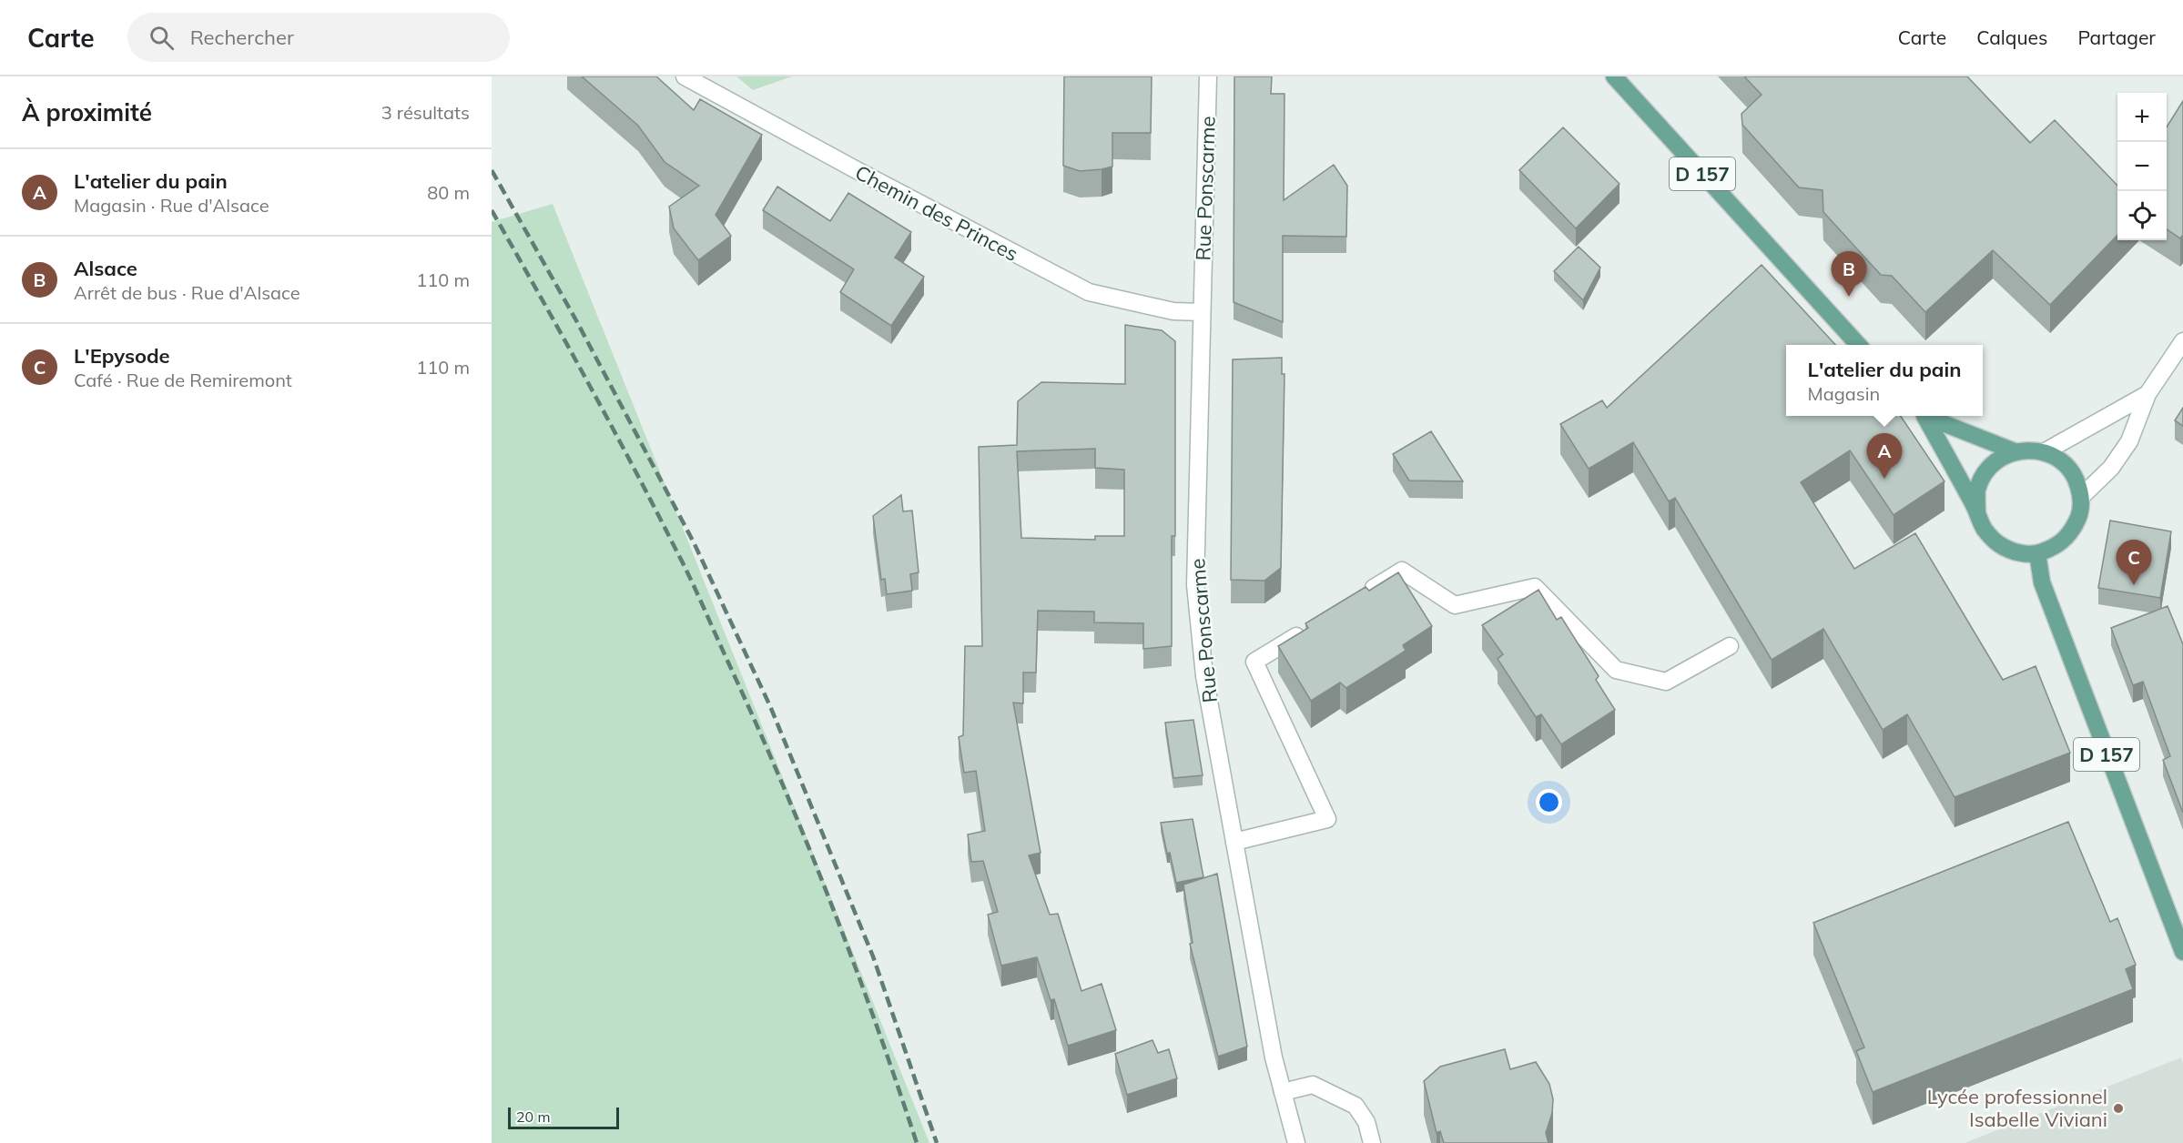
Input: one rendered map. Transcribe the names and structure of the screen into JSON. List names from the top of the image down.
{
  "streets": {
    "main road": ["D 157"],
    "street": ["Rue Ponscarme", "Chemin des Princes"]
  },
  "crossings": [
    ["Rue Ponscarme", "Chemin des Princes"]
  ],
  "places": ["Lycée professionnel Isabelle Viviani"],
  "scale_bar": "20 m",
  "page": {
    "header": "Carte",
    "search": "Rechercher",
    "nav": ["Carte", "Calques", "Partager"],
    "heading": ["À proximité", "3 résultats"],
    "map_buttons": ["+", "−"],
    "list": [
      {
        "mark": "A",
        "name": "L'atelier du pain",
        "note": "Magasin · Rue d'Alsace",
        "value": "80 m"
      },
      {
        "mark": "B",
        "name": "Alsace",
        "note": "Arrêt de bus · Rue d'Alsace",
        "value": "110 m"
      },
      {
        "mark": "C",
        "name": "L'Epysode",
        "note": "Café · Rue de Remiremont",
        "value": "110 m"
      }
    ],
    "pins": ["B", "A", "C"],
    "popup": ["L'atelier du pain", "Magasin"],
    "scale": "20 m"
  }
}
